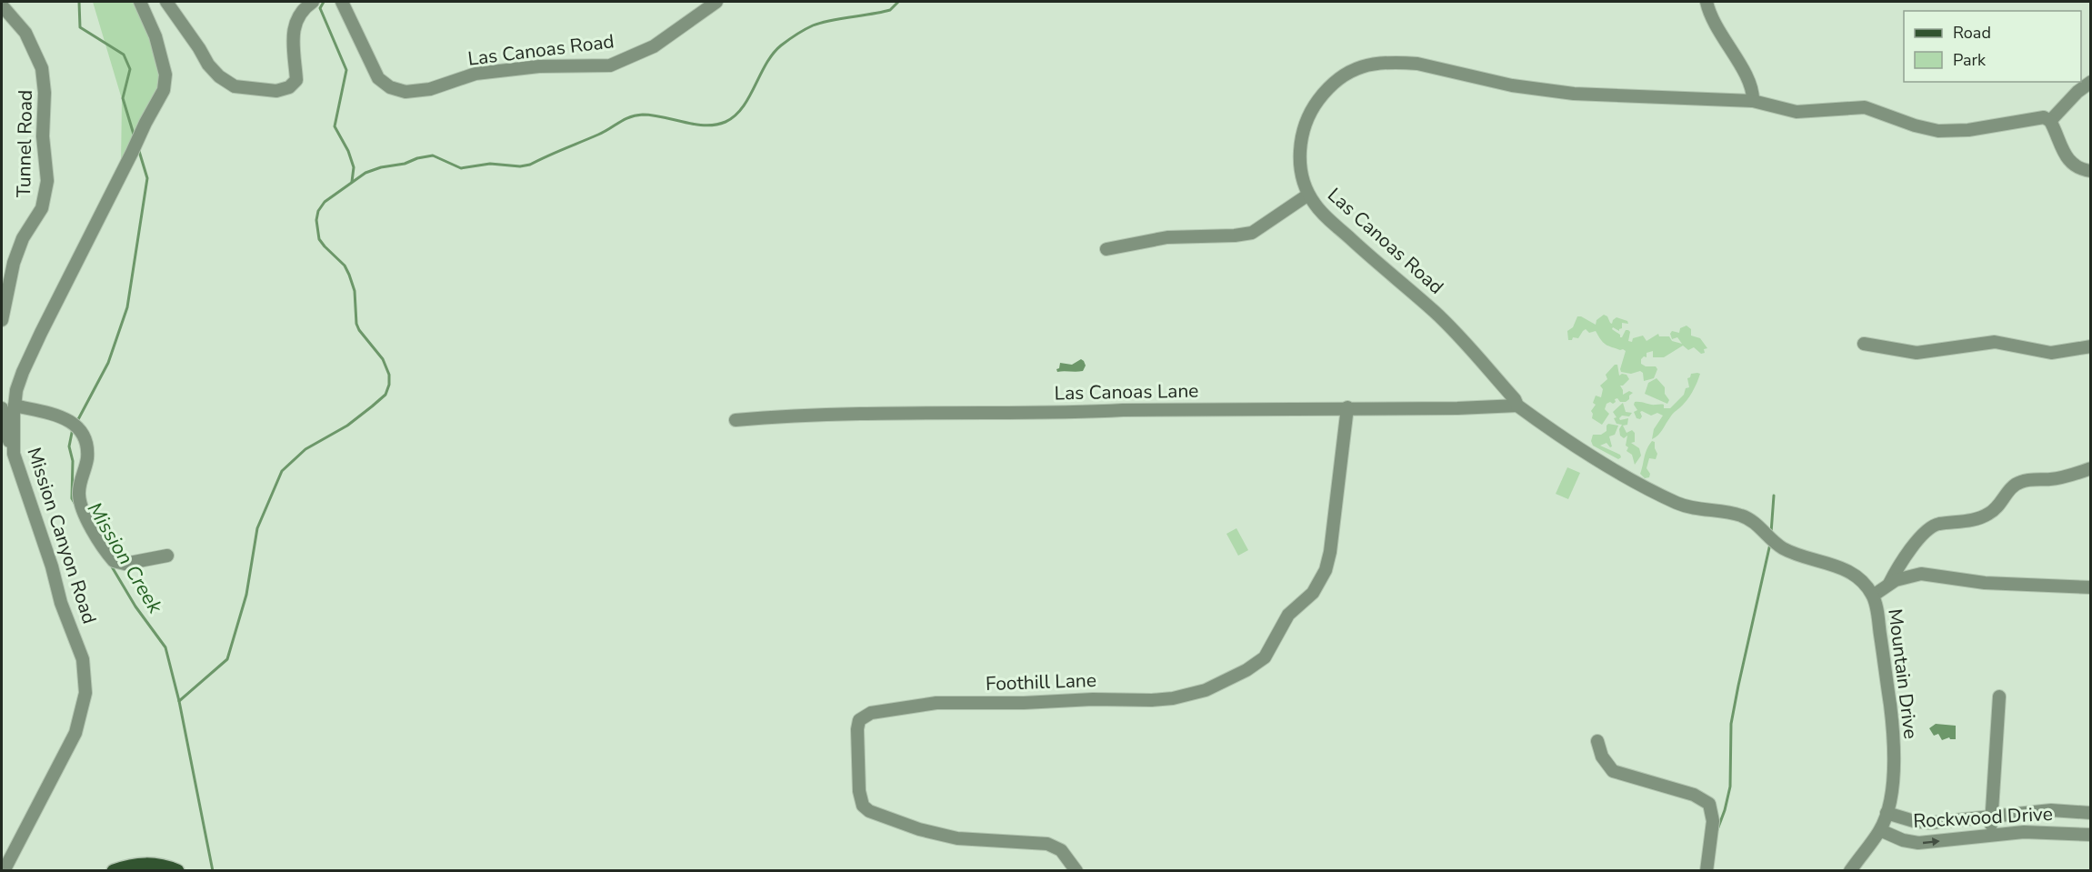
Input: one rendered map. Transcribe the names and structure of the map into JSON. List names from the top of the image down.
{
  "streets": {
    "street": [
      "Las Canoas Road",
      "Tunnel Road",
      "Las Canoas Lane",
      "Mission Canyon Road",
      "Mountain Drive",
      "Foothill Lane",
      "Rockwood Drive"
    ]
  },
  "crossings": [
    ["Las Canoas Road", "Las Canoas Lane"],
    ["Las Canoas Road", "Mountain Drive"],
    ["Las Canoas Lane", "Foothill Lane"],
    ["Mountain Drive", "Rockwood Drive"]
  ],
  "water": ["Mission Creek"],
  "legend": ["Road", "Park"]
}
